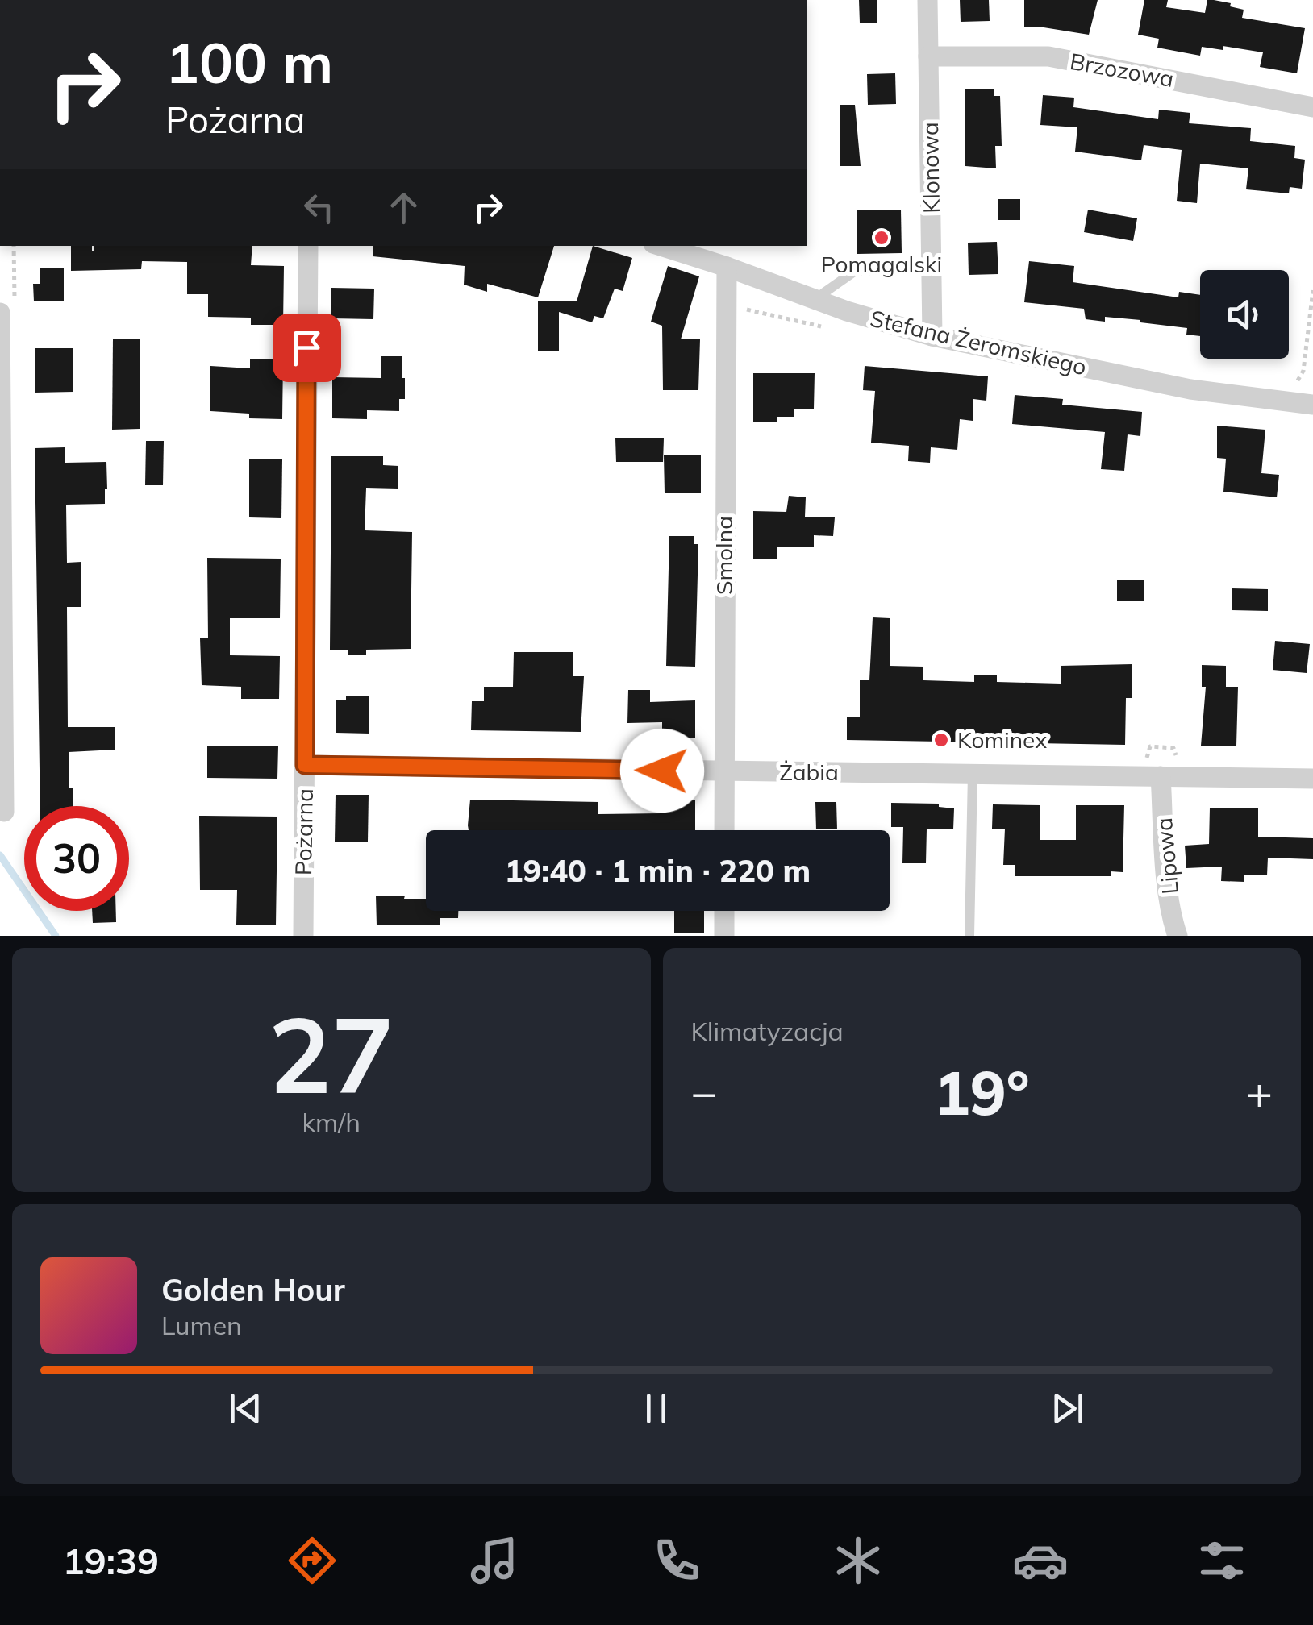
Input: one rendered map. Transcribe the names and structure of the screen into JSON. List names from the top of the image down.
{
  "streets": {
    "street": [
      "Brzozowa",
      "Klonowa",
      "Stefana Żeromskiego",
      "Smolna",
      "Żabia",
      "Pożarna",
      "Lipowa"
    ]
  },
  "crossings": [
    ["Brzozowa", "Klonowa"],
    ["Klonowa", "Stefana Żeromskiego"],
    ["Stefana Żeromskiego", "Smolna"],
    ["Smolna", "Żabia"],
    ["Żabia", "Pożarna"],
    ["Żabia", "Lipowa"]
  ],
  "places": ["Pomagalski", "Kominex"],
  "page": {
    "turn": ["100 m", "Pożarna"],
    "limit": "30",
    "trip": "19:40 · 1 min · 220 m",
    "tile": [
      ["27", "km/h"],
      "Klimatyzacja"
    ],
    "heat": ["−", "19°", "+"],
    "song": ["Golden Hour", "Lumen"],
    "tabs": "19:39"
  }
}
